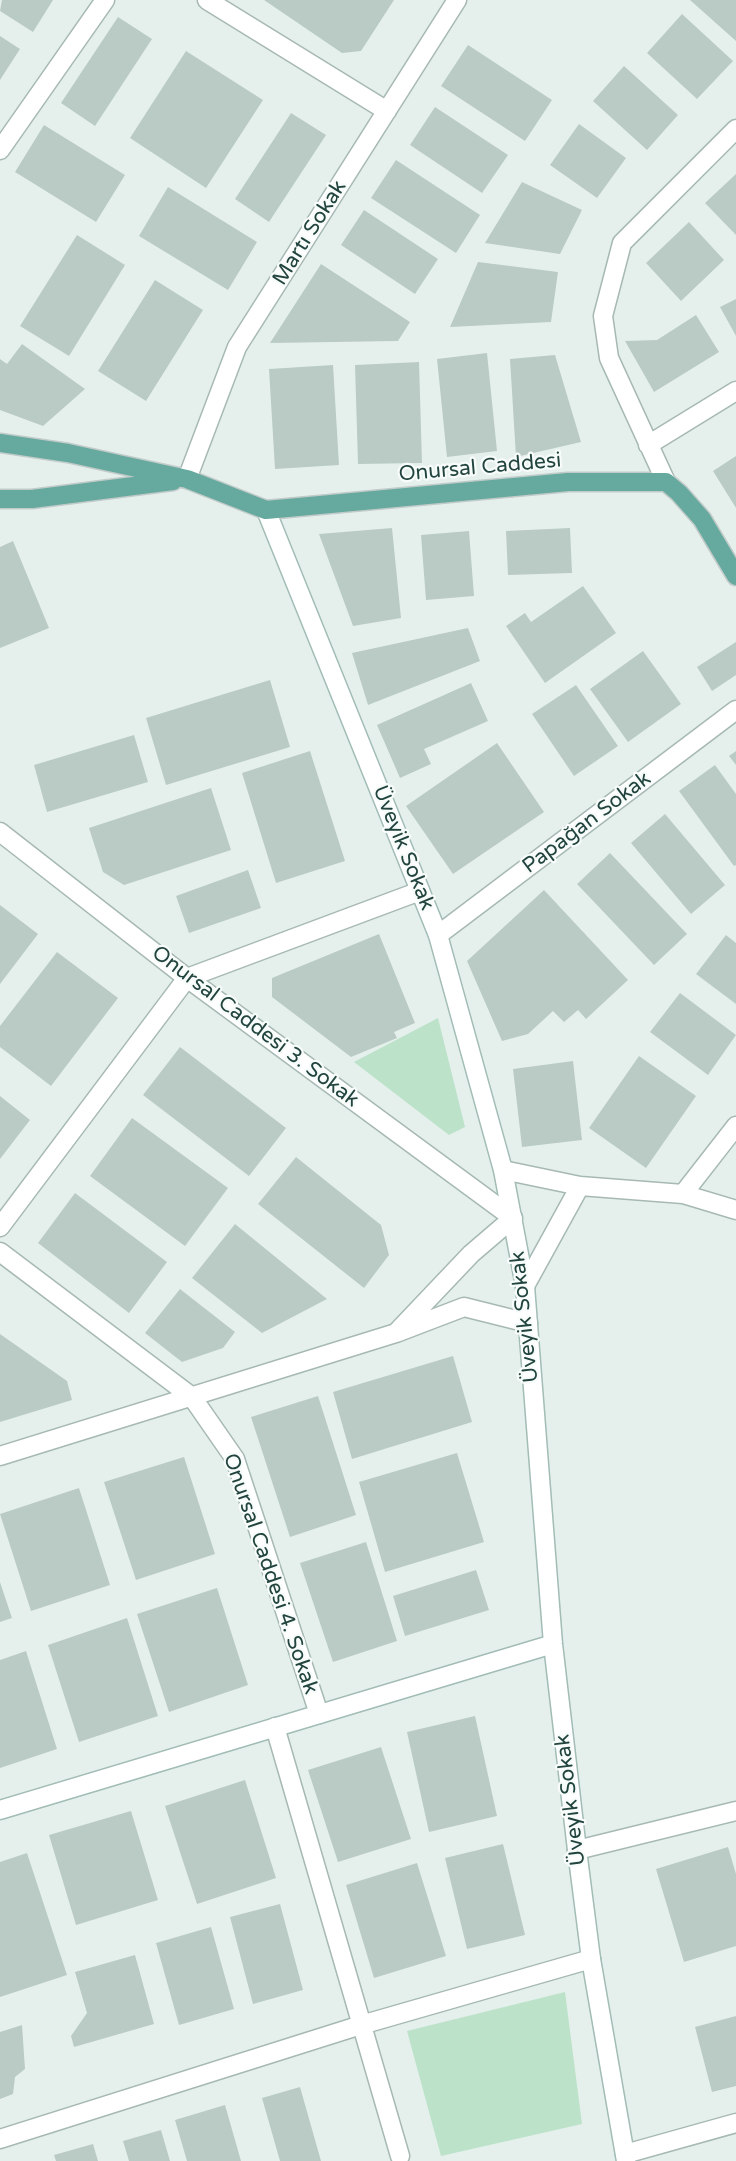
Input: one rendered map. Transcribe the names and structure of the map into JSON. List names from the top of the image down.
{
  "streets": {
    "main road": ["Onursal Caddesi"],
    "street": [
      "Martı Sokak",
      "Papağan Sokak",
      "Üveyik Sokak",
      "Onursal Caddesi 3. Sokak",
      "Onursal Caddesi 4. Sokak"
    ]
  },
  "crossings": [
    ["Martı Sokak", "Onursal Caddesi"],
    ["Onursal Caddesi", "Üveyik Sokak"],
    ["Papağan Sokak", "Üveyik Sokak"],
    ["Üveyik Sokak", "Onursal Caddesi 3. Sokak"]
  ]
}
